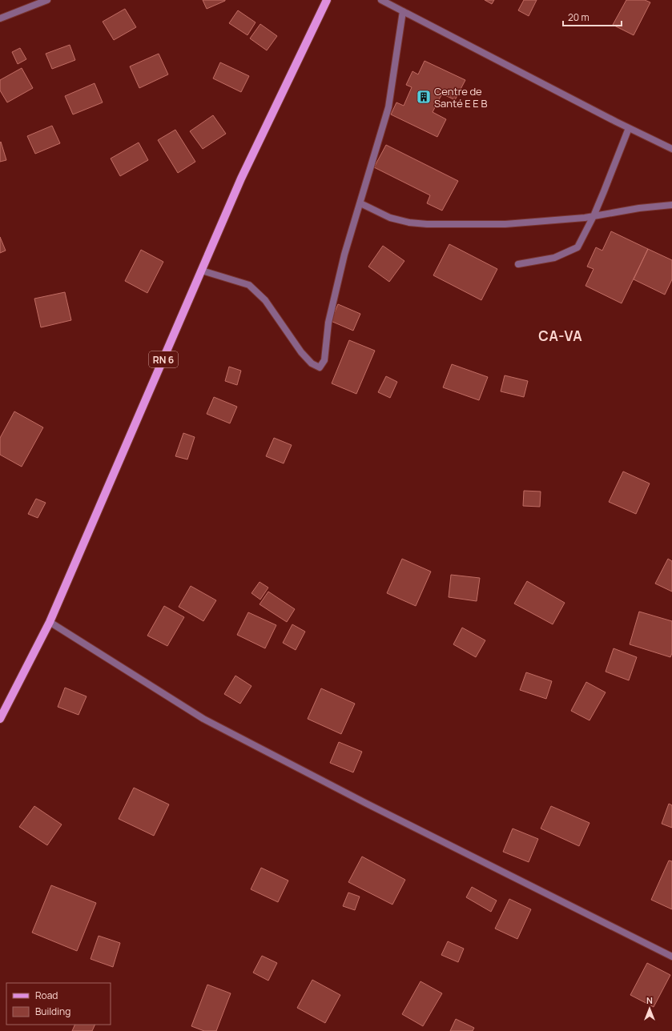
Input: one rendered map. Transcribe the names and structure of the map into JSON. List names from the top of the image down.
{
  "streets": {
    "main road": ["RN 6"]
  },
  "districts": ["CA-VA"],
  "places": {
    "building": ["Centre de Santé E E B"]
  },
  "legend": ["Road", "Building"],
  "scale_bar": "20 m",
  "north": "top"
}
